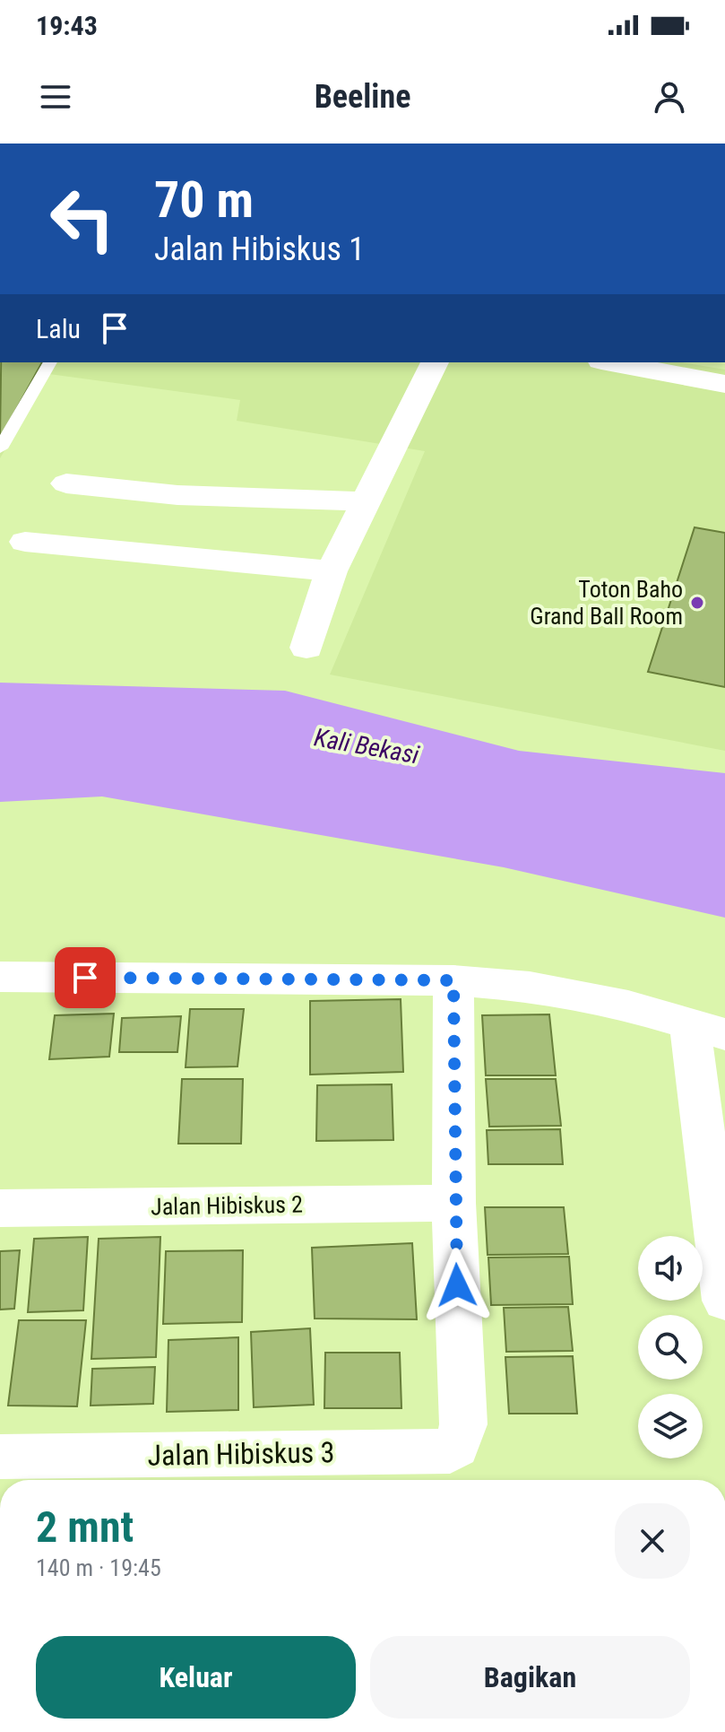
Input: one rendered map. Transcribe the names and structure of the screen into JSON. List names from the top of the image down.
{
  "streets": {
    "street": ["Jalan Hibiskus 2", "Jalan Hibiskus 3"]
  },
  "crossings": [
    ["Jalan Hibiskus 2", "Jalan Hibiskus 3"]
  ],
  "water": ["Kali Bekasi"],
  "places": ["Toton Baho Grand Ball Room"],
  "page": {
    "status": "19:43",
    "header": "Beeline",
    "turn": ["70 m", "Jalan Hibiskus 1"],
    "then": "Lalu",
    "heading": ["2 mnt", "140 m · 19:45"],
    "buttons": ["Keluar", "Bagikan"]
  }
}
